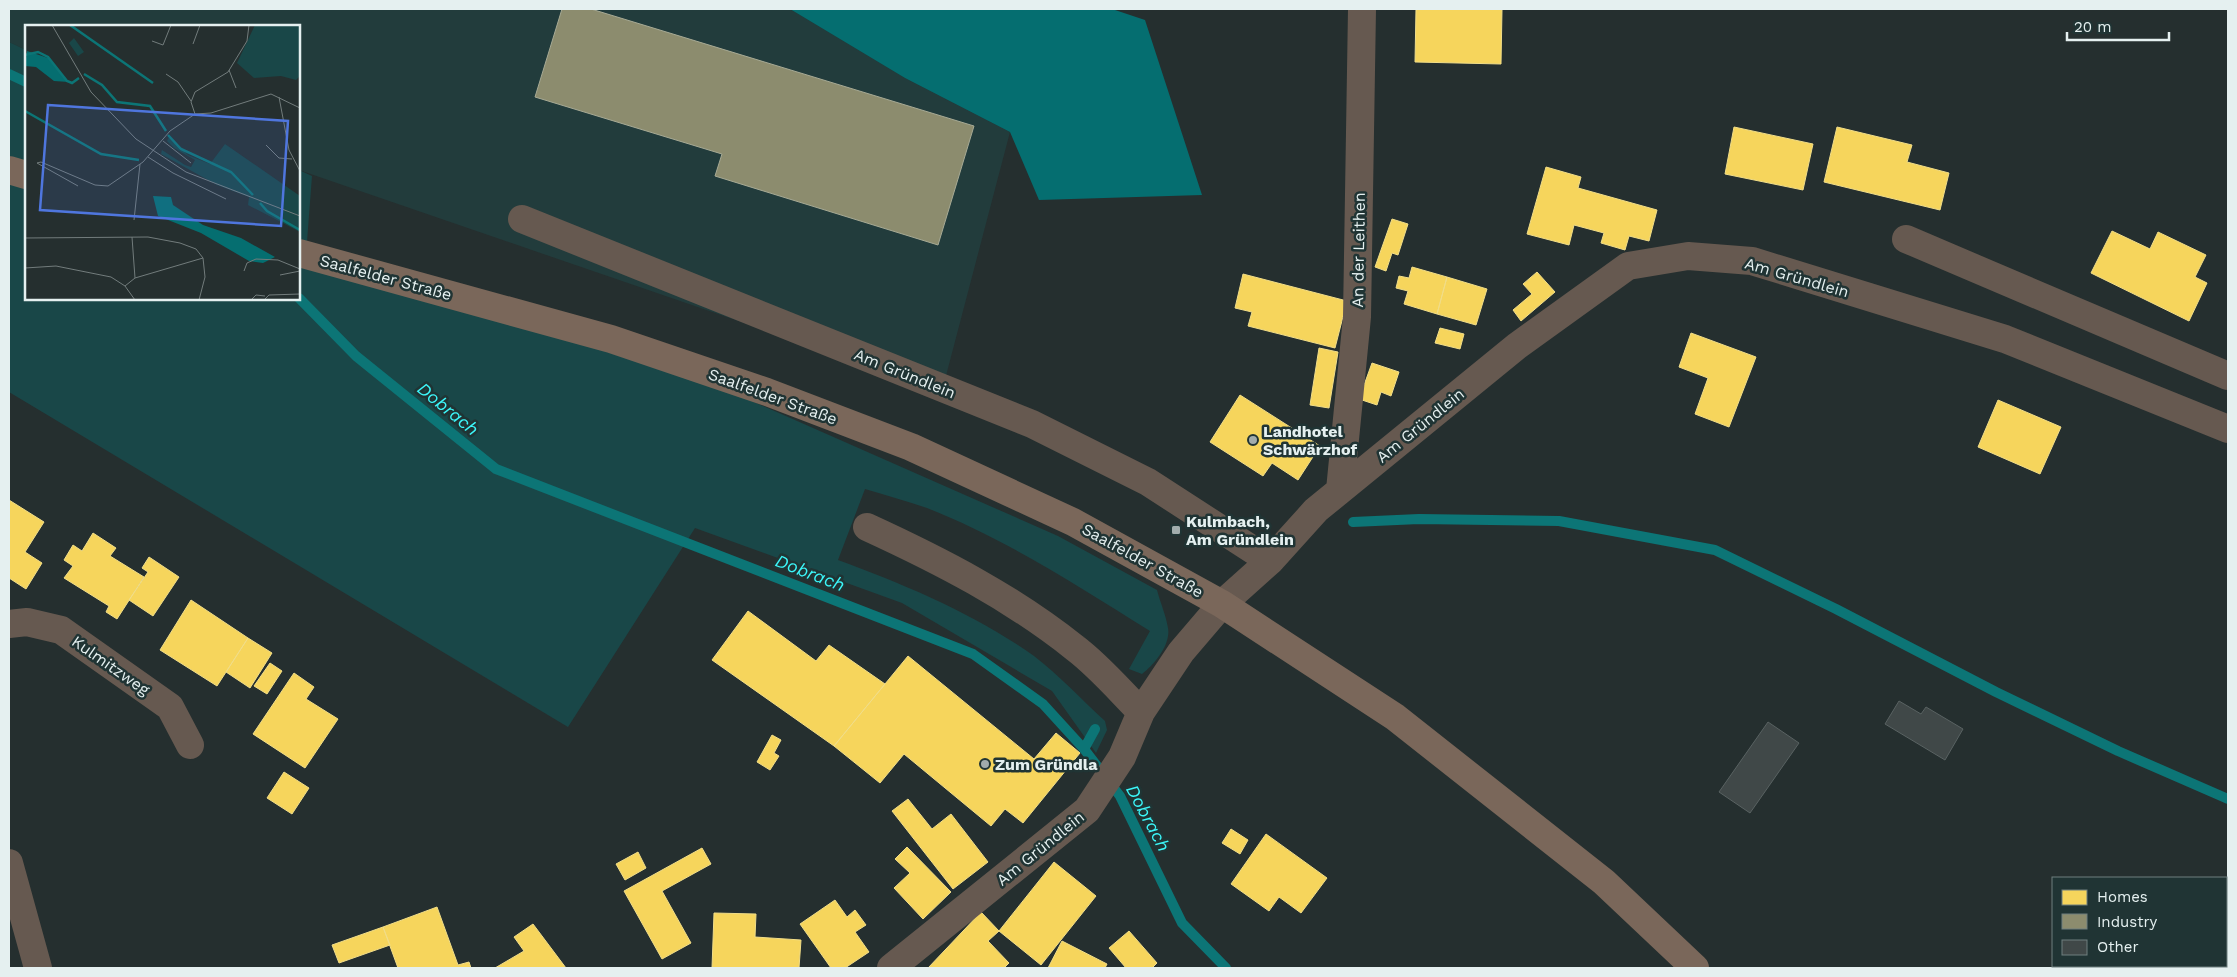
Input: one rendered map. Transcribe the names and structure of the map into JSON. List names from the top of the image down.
{
  "streets": {
    "main road": ["Saalfelder Straße"],
    "street": ["An der Leithen", "Am Gründlein", "Kulmitzweg"]
  },
  "crossings": [
    ["An der Leithen", "Am Gründlein"],
    ["Saalfelder Straße", "Am Gründlein"]
  ],
  "water": ["Dobrach"],
  "places": {
    "other": ["Landhotel Schwärzhof", "Zum Gründla"],
    "transit": ["Kulmbach, Am Gründlein"]
  },
  "legend": ["Homes", "Industry", "Other"],
  "scale_bar": "20 m"
}
